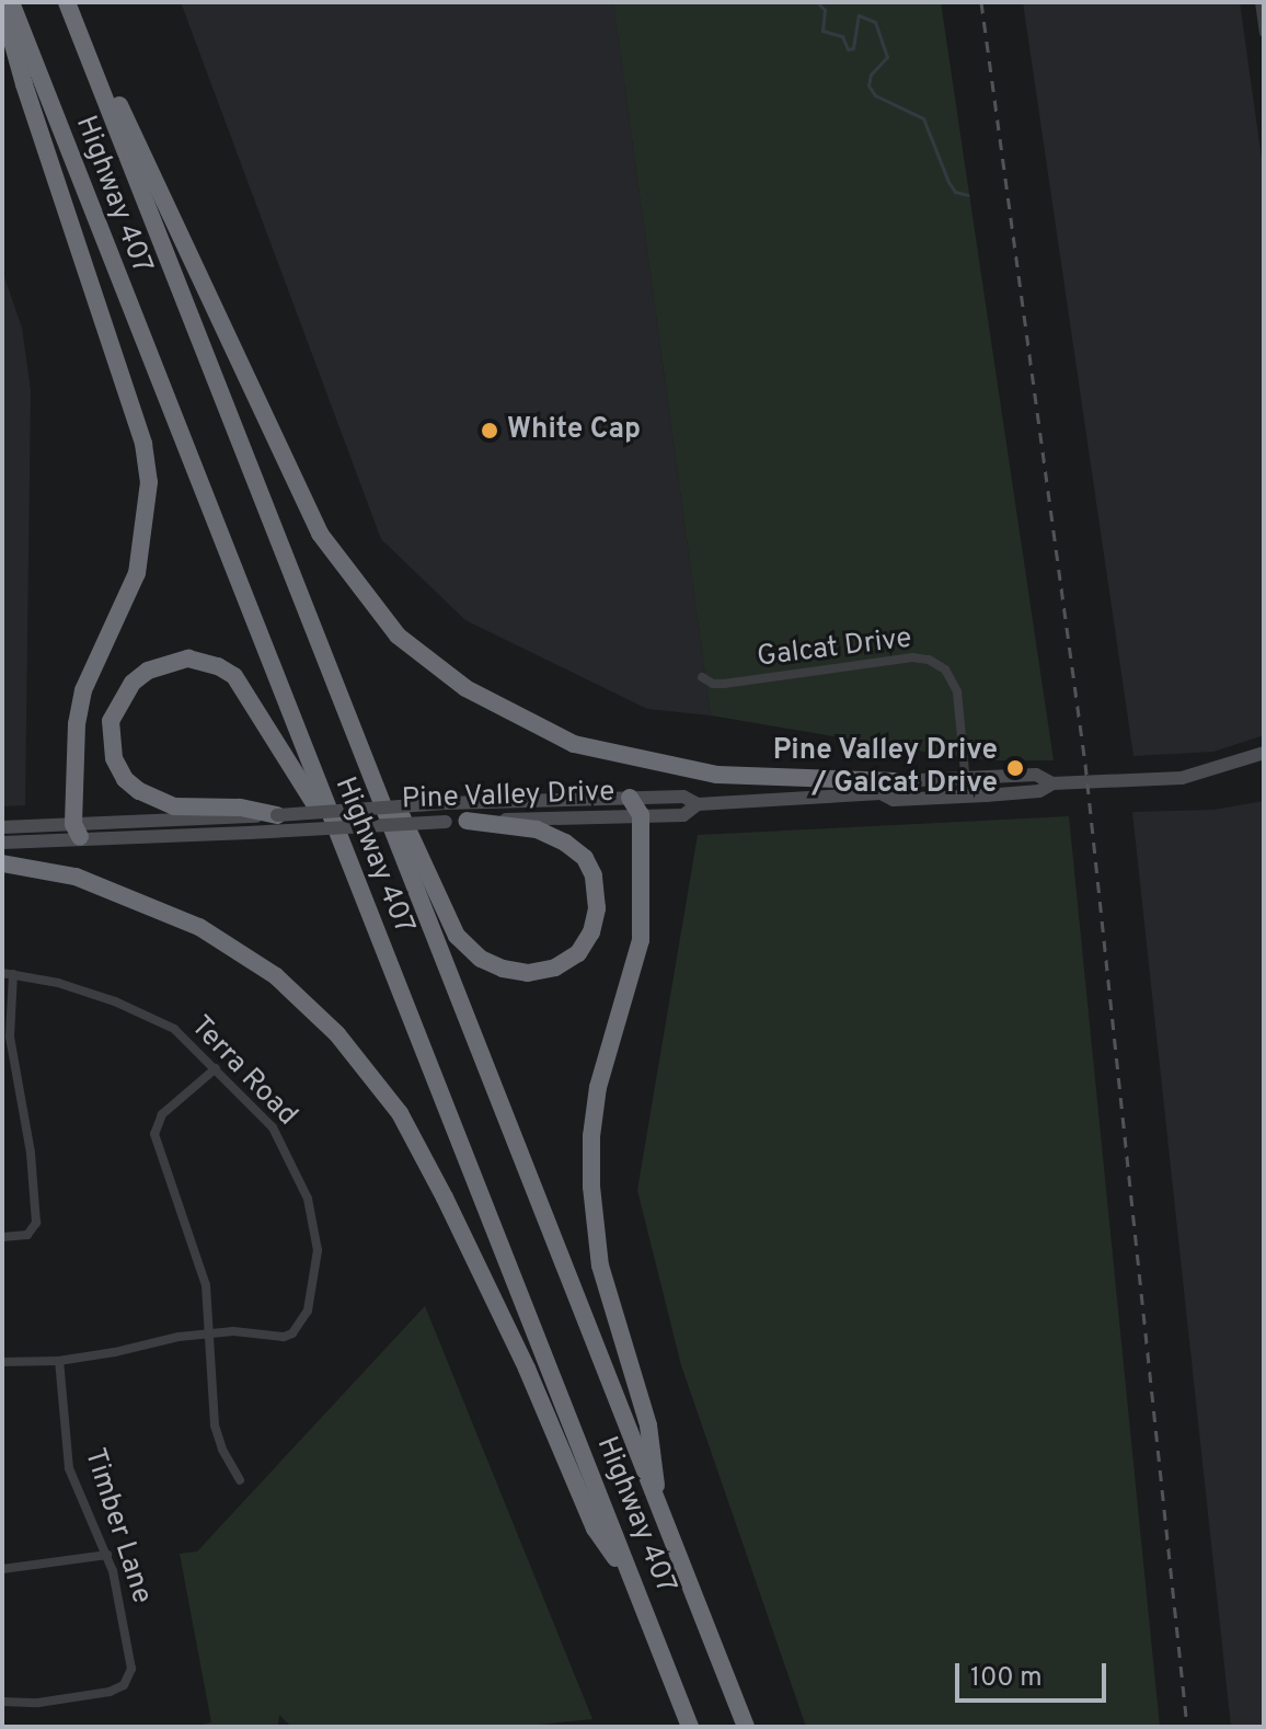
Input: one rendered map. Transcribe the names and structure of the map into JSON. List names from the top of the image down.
{
  "streets": {
    "highway": ["Highway 407"],
    "main road": ["Pine Valley Drive"],
    "street": ["Galcat Drive", "Terra Road", "Timber Lane"]
  },
  "crossings": [
    ["Galcat Drive", "Pine Valley Drive"]
  ],
  "places": ["White Cap", "Pine Valley Drive / Galcat Drive"],
  "scale_bar": "100 m"
}
